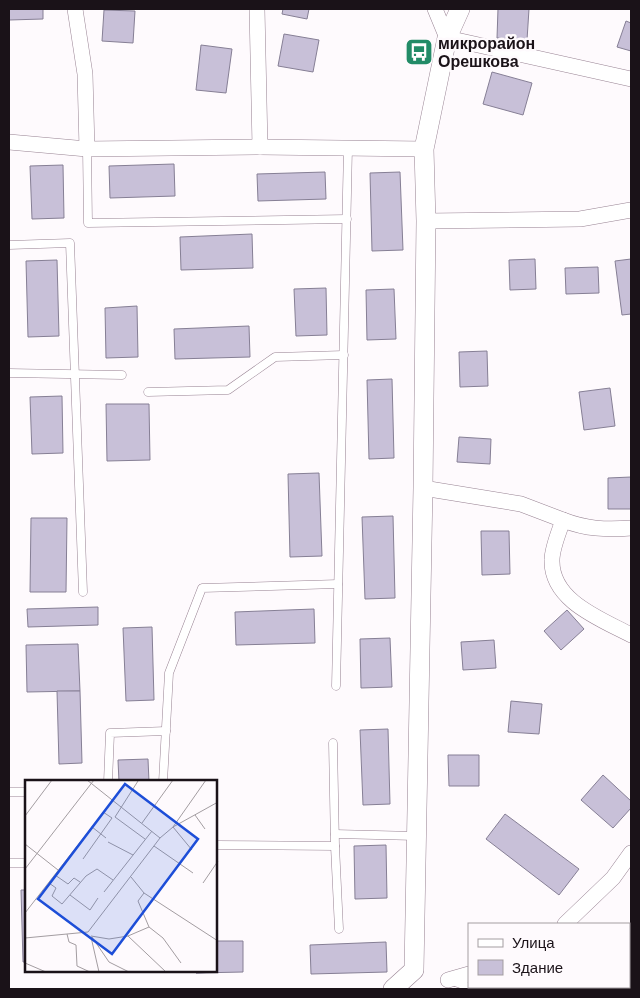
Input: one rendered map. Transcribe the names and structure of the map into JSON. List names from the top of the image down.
{
  "places": {
    "bus stop": ["микрорайон Орешкова"]
  },
  "legend": ["Улица", "Здание"]
}
